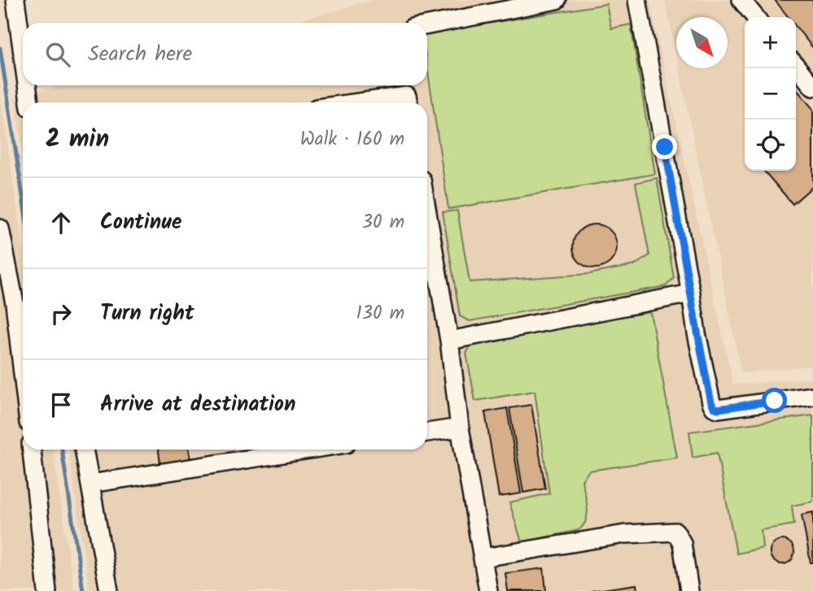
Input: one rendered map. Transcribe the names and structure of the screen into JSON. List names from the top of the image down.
{
  "north": "bottom right",
  "page": {
    "map_buttons": ["+", "−"],
    "search": "Search here",
    "heading": ["2 min", "Walk · 160 m"],
    "list": [
      ["Continue", "30 m"],
      ["Turn right", "130 m"],
      "Arrive at destination"
    ]
  }
}
